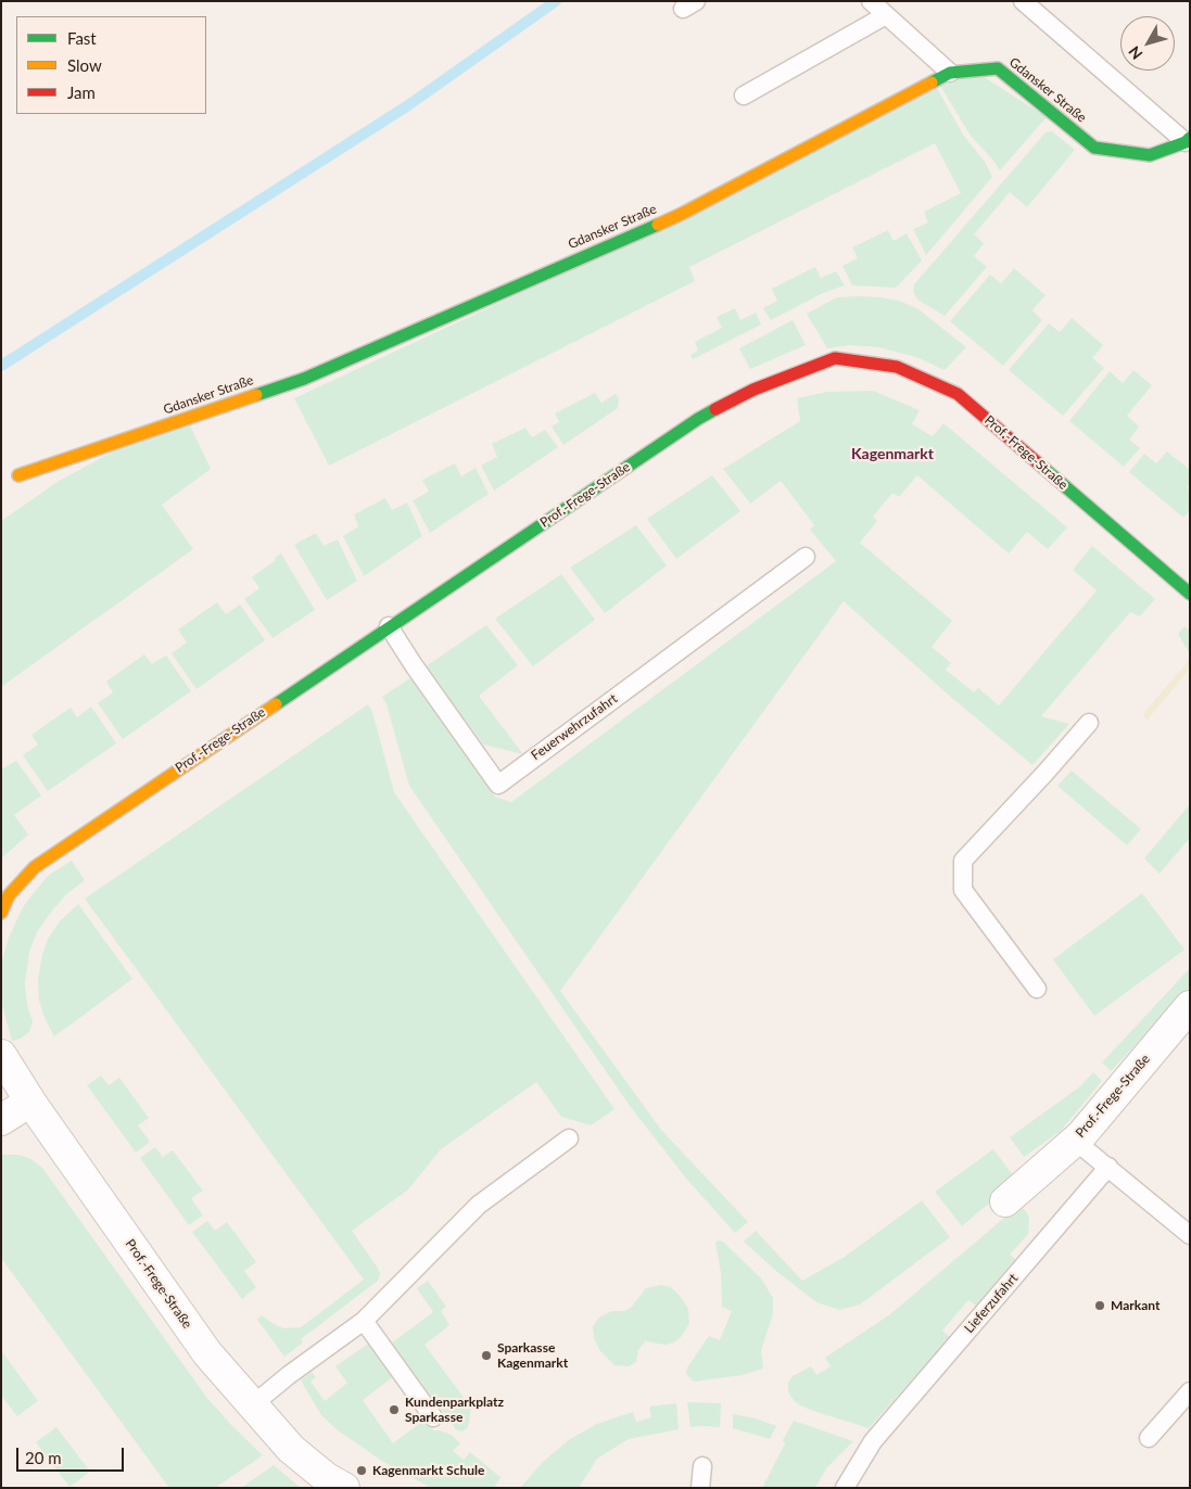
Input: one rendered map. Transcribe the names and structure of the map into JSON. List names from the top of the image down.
{
  "streets": {
    "street": ["Gdansker Straße", "Prof.-Frege-Straße"],
    "lane": ["Feuerwehrzufahrt", "Lieferzufahrt"]
  },
  "crossings": [
    ["Prof.-Frege-Straße", "Feuerwehrzufahrt"]
  ],
  "districts": ["Kagenmarkt"],
  "places": [
    "Markant",
    "Sparkasse Kagenmarkt",
    "Kundenparkplatz Sparkasse",
    "Kagenmarkt Schule"
  ],
  "legend": ["Fast", "Slow", "Jam"],
  "scale_bar": "20 m",
  "north": "bottom left"
}
